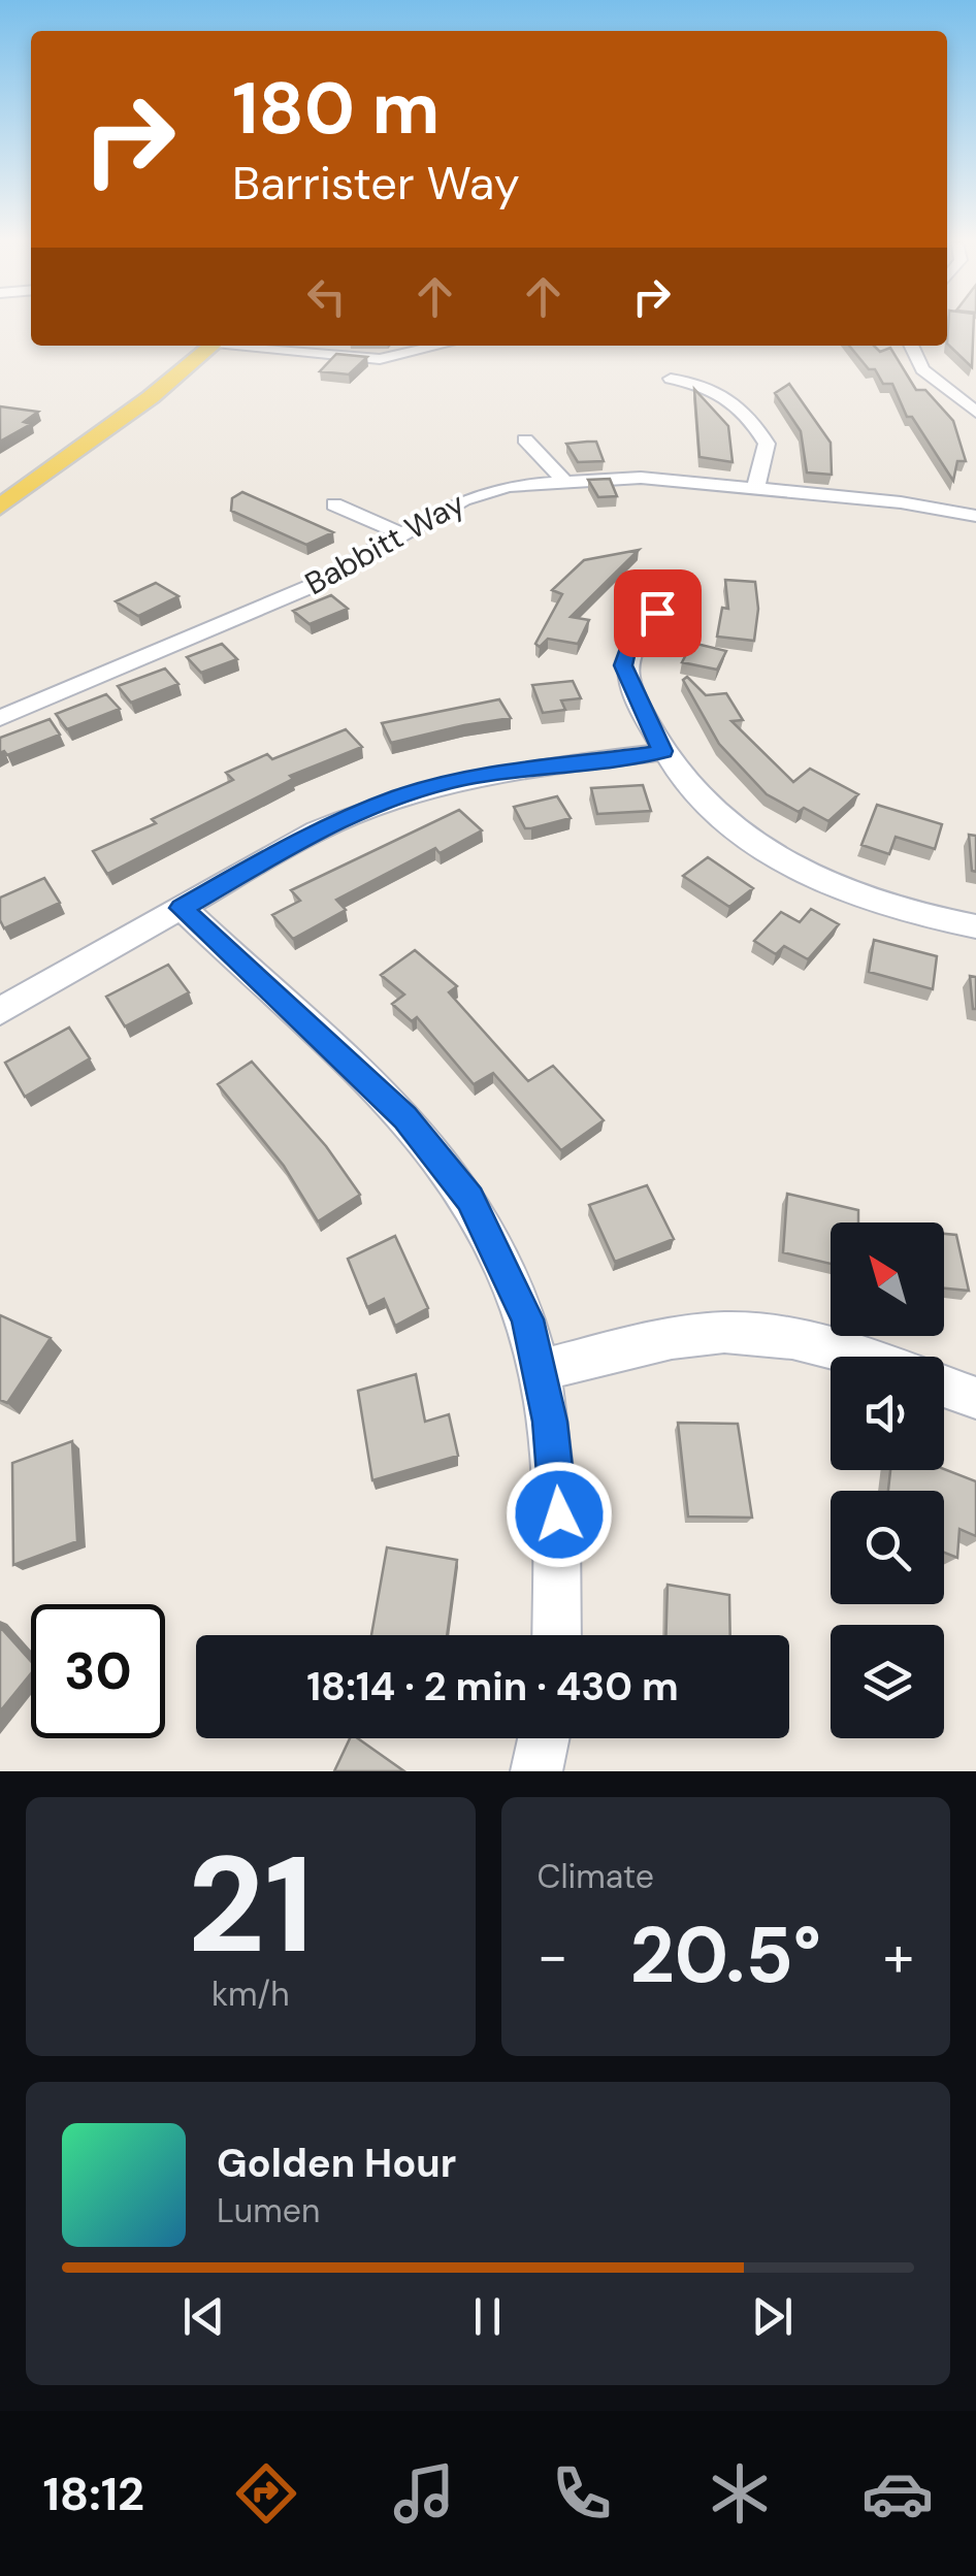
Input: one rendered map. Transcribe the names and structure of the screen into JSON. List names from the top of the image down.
{
  "streets": {
    "street": ["Babbitt Way"]
  },
  "north": "top left",
  "page": {
    "turn": ["180 m", "Barrister Way"],
    "limit": "30",
    "trip": "18:14 · 2 min · 430 m",
    "tile": [
      ["21", "km/h"],
      "Climate"
    ],
    "heat": ["−", "20.5°", "+"],
    "song": ["Golden Hour", "Lumen"],
    "tabs": "18:12"
  }
}
